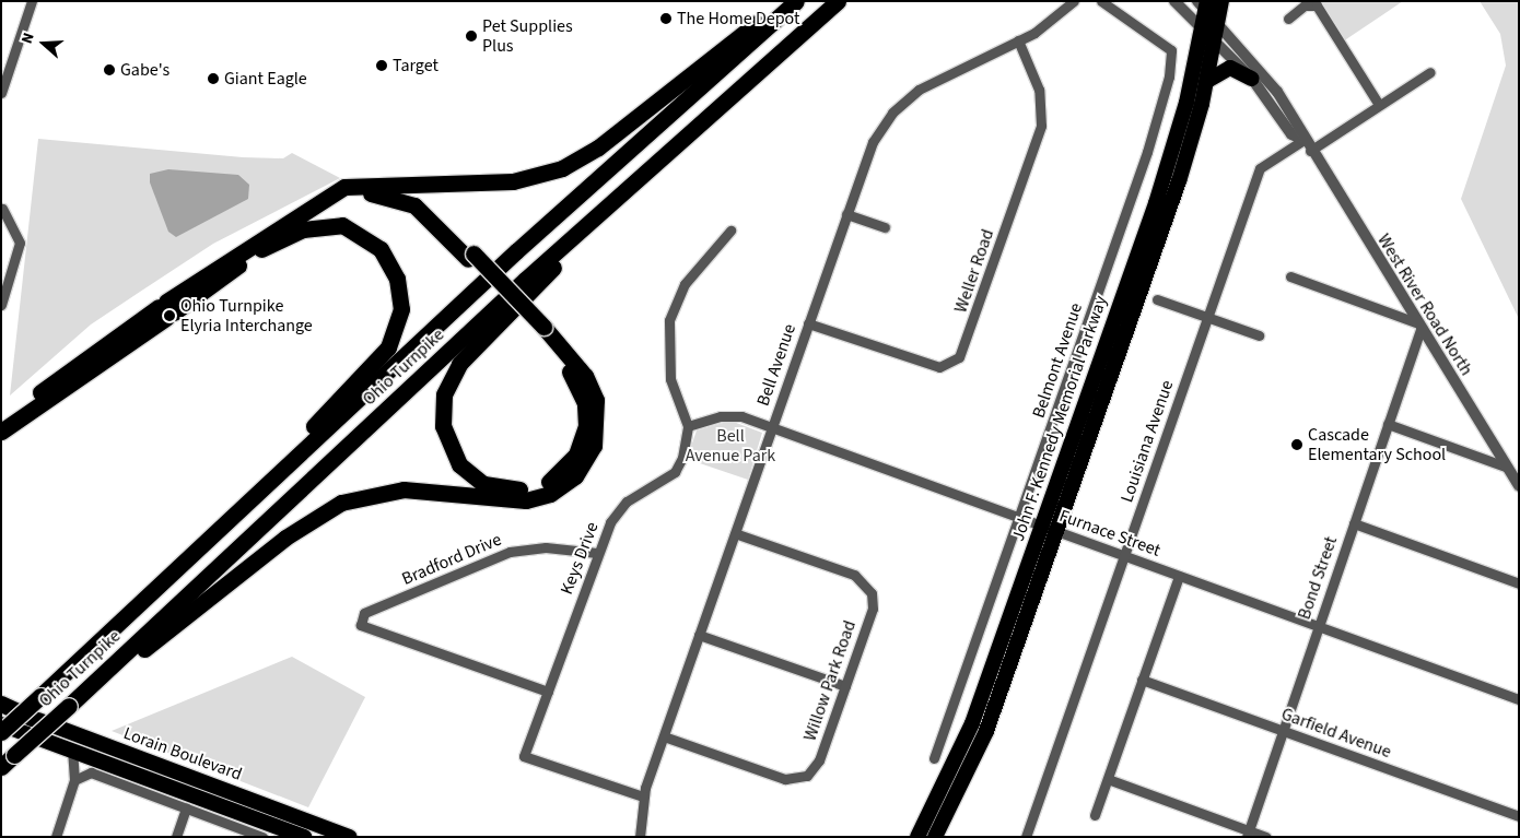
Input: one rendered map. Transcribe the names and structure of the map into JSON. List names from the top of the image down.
{
  "streets": {
    "highway": ["Ohio Turnpike", "John F. Kennedy Memorial Parkway", "Lorain Boulevard"],
    "street": [
      "Weller Road",
      "West River Road North",
      "Belmont Avenue",
      "Bell Avenue",
      "Louisiana Avenue",
      "Furnace Street",
      "Keys Drive",
      "Bradford Drive",
      "Bond Street",
      "Willow Park Road",
      "Garfield Avenue"
    ]
  },
  "crossings": [
    ["Weller Road", "Bell Avenue"],
    ["West River Road North", "John F. Kennedy Memorial Parkway"],
    ["West River Road North", "Louisiana Avenue"],
    ["West River Road North", "Bond Street"],
    ["Belmont Avenue", "Furnace Street"],
    ["Bell Avenue", "Furnace Street"],
    ["Bell Avenue", "Keys Drive"],
    ["Bell Avenue", "Willow Park Road"],
    ["John F. Kennedy Memorial Parkway", "Furnace Street"],
    ["Louisiana Avenue", "Furnace Street"],
    ["Furnace Street", "Keys Drive"],
    ["Furnace Street", "Bond Street"],
    ["Keys Drive", "Bradford Drive"],
    ["Bond Street", "Garfield Avenue"]
  ],
  "parks": ["Bell Avenue Park"],
  "places": [
    "The Home Depot",
    "Pet Supplies Plus",
    "Target",
    "Gabe's",
    "Giant Eagle",
    "Ohio Turnpike Elyria Interchange",
    "Cascade Elementary School"
  ],
  "north": "left"
}
